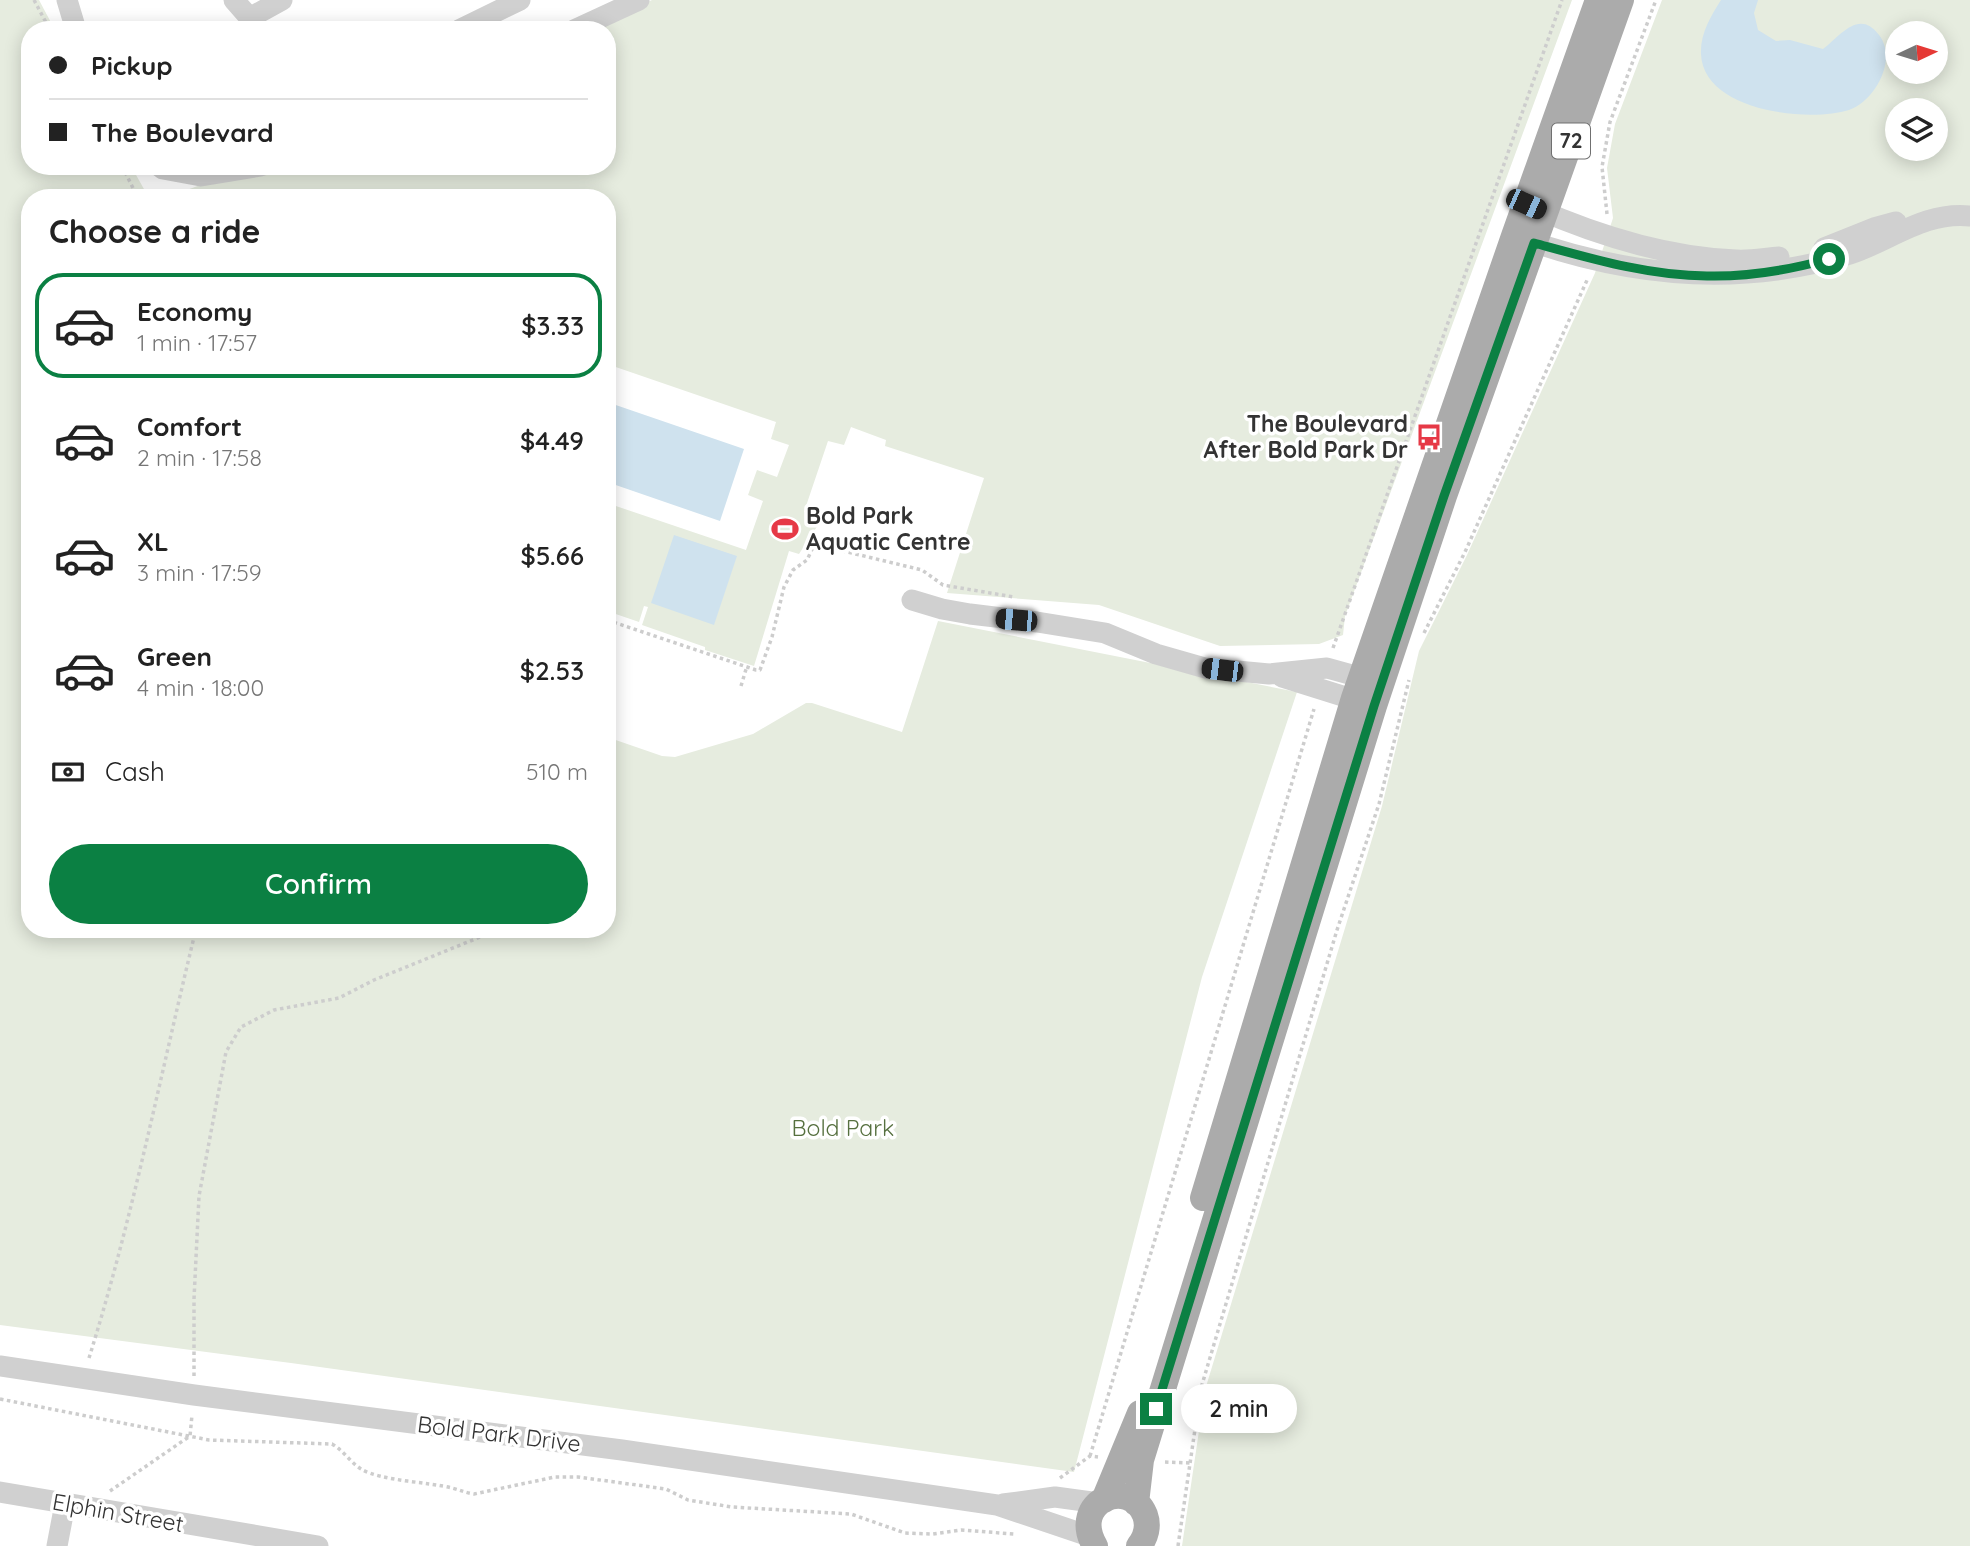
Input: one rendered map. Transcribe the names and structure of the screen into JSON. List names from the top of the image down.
{
  "streets": {
    "main road": ["72"],
    "street": ["Bold Park Drive", "Elphin Street"]
  },
  "crossings": [
    ["72", "Bold Park Drive"]
  ],
  "parks": ["Bold Park"],
  "places": {
    "bus stop": ["The Boulevard After Bold Park Dr"],
    "sports": ["Bold Park Aquatic Centre"]
  },
  "north": "right",
  "page": {
    "banner": ["Pickup", "The Boulevard"],
    "heading": "Choose a ride",
    "list": [
      {
        "name": "Economy",
        "note": "1 min · 17:57",
        "value": "$3.33"
      },
      {
        "name": "Comfort",
        "note": "2 min · 17:58",
        "value": "$4.49"
      },
      {
        "name": "XL",
        "note": "3 min · 17:59",
        "value": "$5.66"
      },
      {
        "name": "Green",
        "note": "4 min · 18:00",
        "value": "$2.53"
      }
    ],
    "pay": ["Cash", "510 m"],
    "buttons": "Confirm",
    "bubble": "2 min"
  }
}
